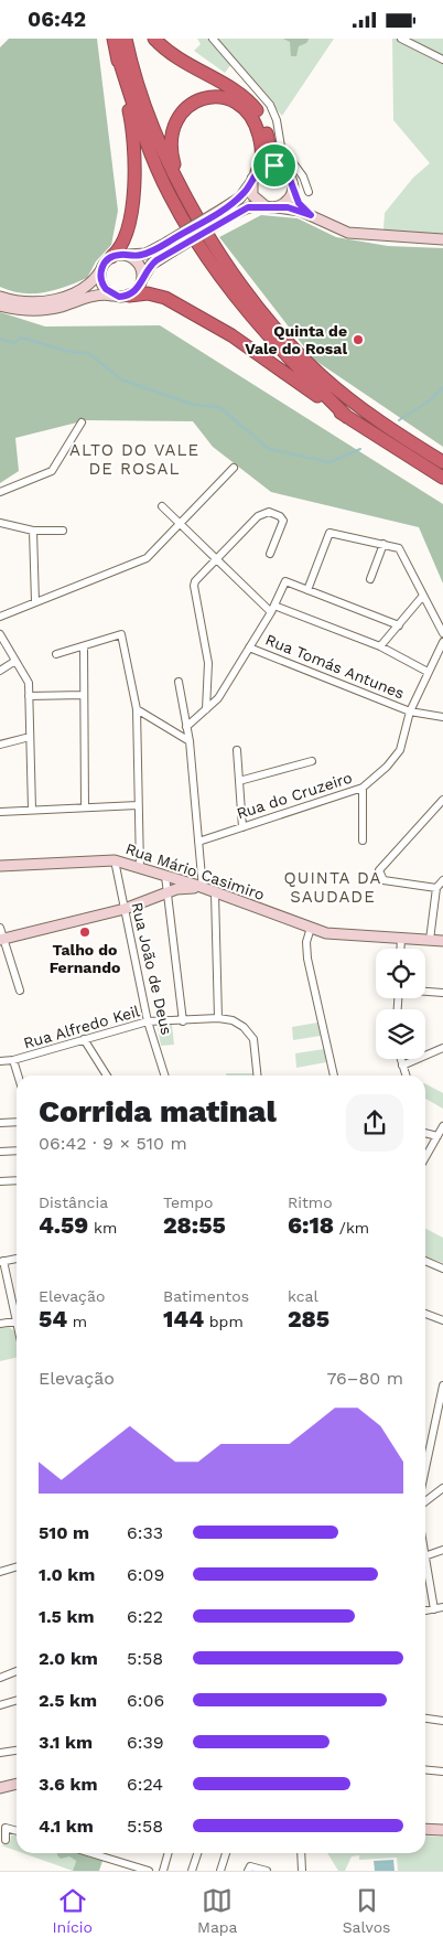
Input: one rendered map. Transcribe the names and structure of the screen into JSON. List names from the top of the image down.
{
  "streets": {
    "main road": ["Rua Mário Casimiro"],
    "street": [
      "Rua Tomás Antunes",
      "Rua do Cruzeiro",
      "Rua João de Deus",
      "Rua Alfredo Keil"
    ]
  },
  "crossings": [
    ["Rua Tomás Antunes", "Rua do Cruzeiro"],
    ["Rua Mário Casimiro", "Rua João de Deus"],
    ["Rua João de Deus", "Rua Alfredo Keil"]
  ],
  "districts": ["ALTO DO VALE DE ROSAL", "QUINTA DA SAUDADE"],
  "places": ["Quinta de Vale do Rosal", "Talho do Fernando"],
  "page": {
    "status": "06:42",
    "heading": ["Corrida matinal", "06:42 · 9 × 510 m"],
    "stats": [
      ["Distância", "4.59 km"],
      ["Tempo", "28:55"],
      ["Ritmo", "6:18 /km"],
      ["Elevação", "54 m"],
      ["Batimentos", "144 bpm"],
      ["kcal", "285"]
    ],
    "chart": ["Elevação", "76–80 m"],
    "list": [
      {
        "name": "510 m",
        "note": "6:33"
      },
      {
        "name": "1.0 km",
        "note": "6:09"
      },
      {
        "name": "1.5 km",
        "note": "6:22"
      },
      {
        "name": "2.0 km",
        "note": "5:58"
      },
      {
        "name": "2.5 km",
        "note": "6:06"
      },
      {
        "name": "3.1 km",
        "note": "6:39"
      },
      {
        "name": "3.6 km",
        "note": "6:24"
      },
      {
        "name": "4.1 km",
        "note": "5:58"
      }
    ],
    "tabs": ["Início", "Mapa", "Salvos"]
  }
}
